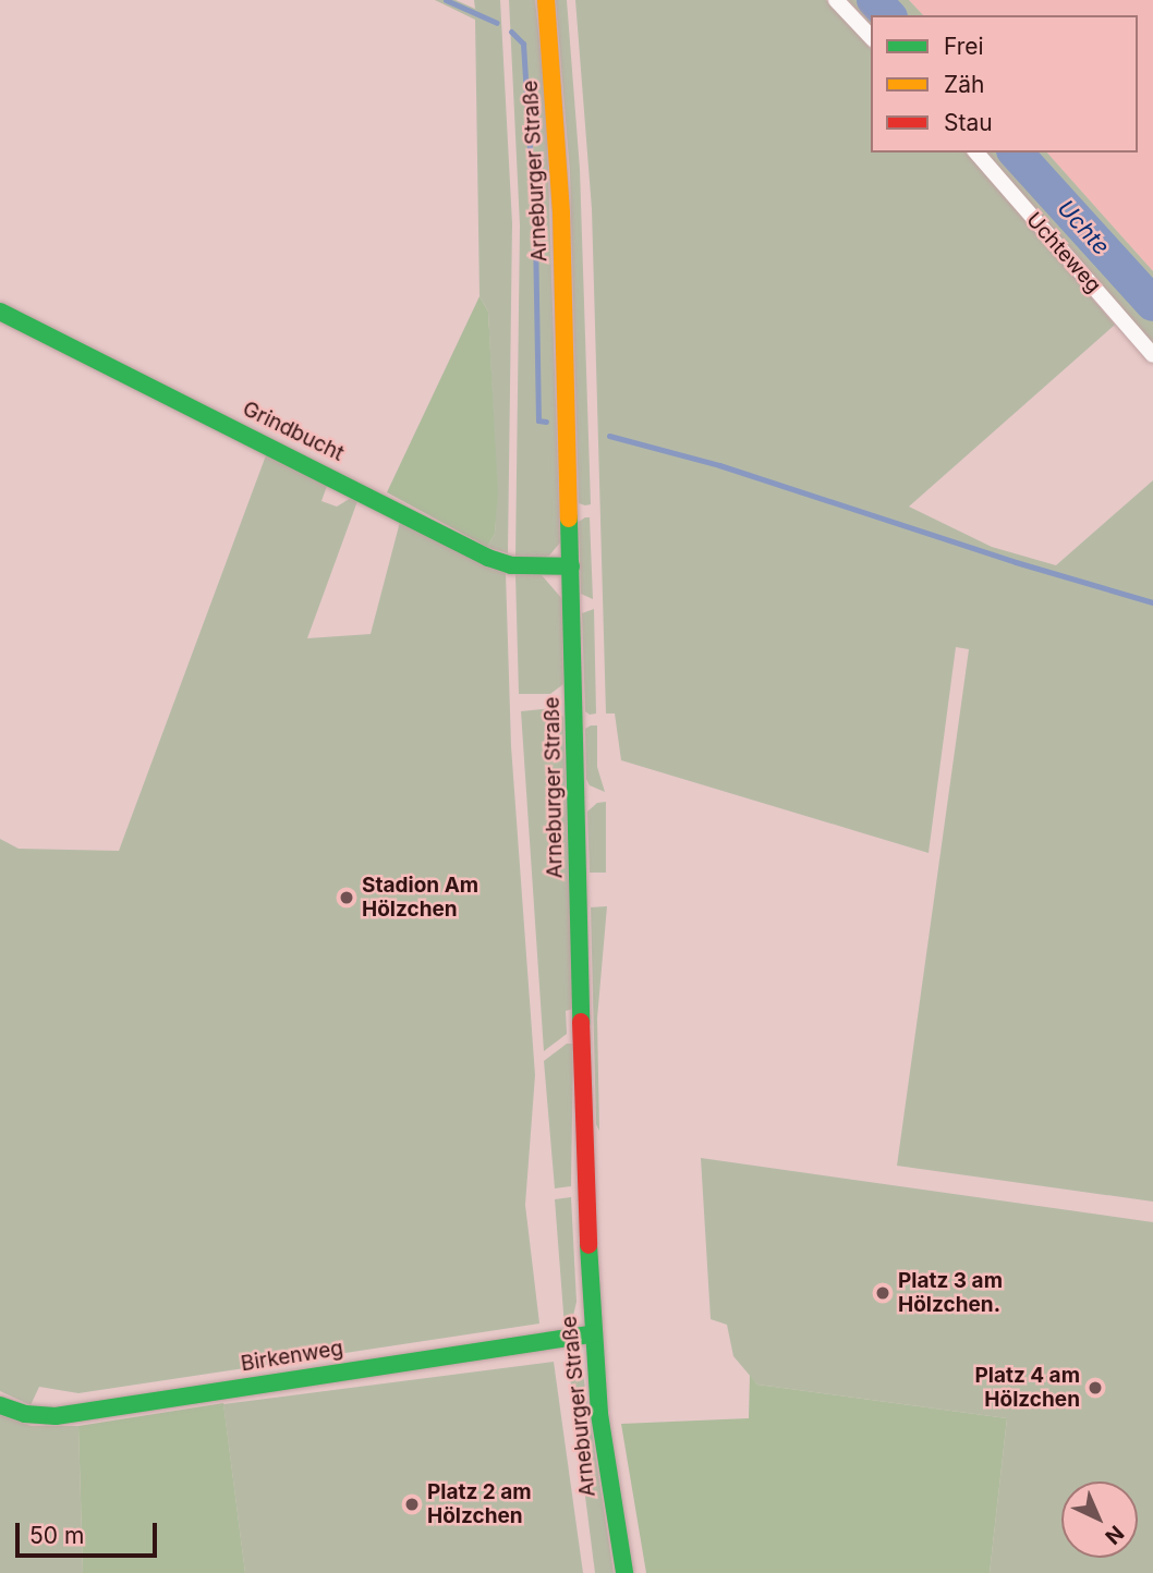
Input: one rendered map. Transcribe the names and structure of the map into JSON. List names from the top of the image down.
{
  "streets": {
    "main road": ["Arneburger Straße", "Grindbucht", "Birkenweg"],
    "street": ["Uchteweg"]
  },
  "crossings": [
    ["Arneburger Straße", "Grindbucht"],
    ["Arneburger Straße", "Birkenweg"]
  ],
  "water": ["Uchte"],
  "places": [
    "Stadion Am Hölzchen",
    "Platz 3 am Hölzchen.",
    "Platz 4 am Hölzchen",
    "Platz 2 am Hölzchen"
  ],
  "legend": ["Frei", "Zäh", "Stau"],
  "scale_bar": "50 m",
  "north": "bottom right"
}
